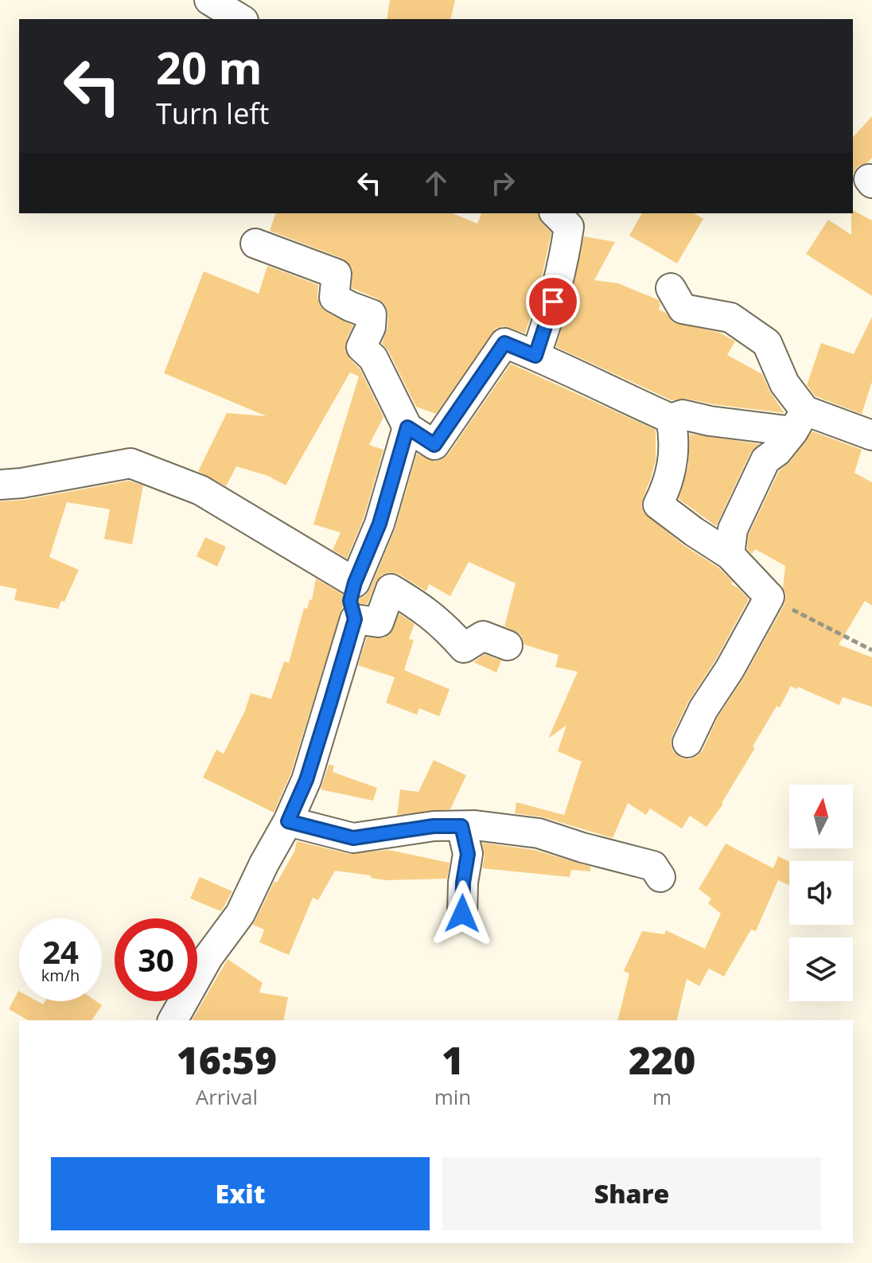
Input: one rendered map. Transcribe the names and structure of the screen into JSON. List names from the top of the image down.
{
  "north": "top",
  "page": {
    "turn": ["20 m", "Turn left"],
    "speed": "24 km/h",
    "limit": "30",
    "eta": [
      "16:59",
      "Arrival",
      "1",
      "min",
      "220",
      "m"
    ],
    "buttons": ["Exit", "Share"]
  }
}
